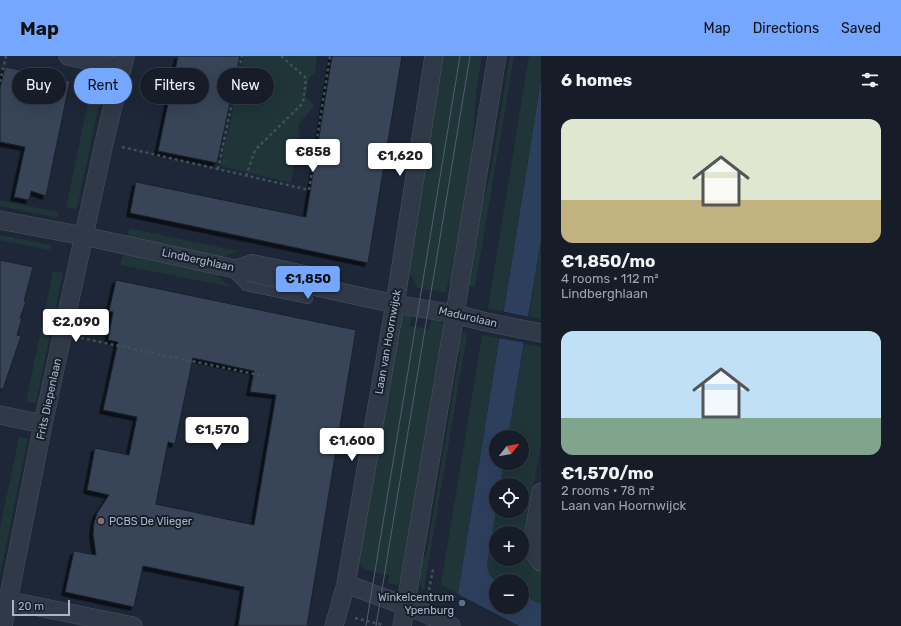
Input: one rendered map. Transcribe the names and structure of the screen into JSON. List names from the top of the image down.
{
  "streets": {
    "street": [
      "Lindberghlaan",
      "Madurolaan",
      "Laan van Hoornwijck",
      "Frits Diepenlaan"
    ]
  },
  "crossings": [
    ["Lindberghlaan", "Madurolaan"],
    ["Lindberghlaan", "Laan van Hoornwijck"],
    ["Lindberghlaan", "Frits Diepenlaan"],
    ["Madurolaan", "Laan van Hoornwijck"]
  ],
  "places": ["PCBS De Vlieger", "Winkelcentrum Ypenburg"],
  "scale_bar": "20 m",
  "north": "top right",
  "page": {
    "header": "Map",
    "nav": ["Map", "Directions", "Saved"],
    "heading": "6 homes",
    "chip": [
      "Buy",
      "Rent",
      "Filters",
      "New"
    ],
    "list": [
      {
        "name": "€1,850/mo",
        "note": "4 rooms · 112 m² · Lindberghlaan"
      },
      {
        "name": "€1,570/mo",
        "note": "2 rooms · 78 m² · Laan van Hoornwijck"
      }
    ],
    "price": [
      "€858",
      "€1,620",
      "€1,850",
      "€2,090",
      "€1,570",
      "€1,600"
    ],
    "map_buttons": ["+", "−"],
    "scale": "20 m"
  }
}
